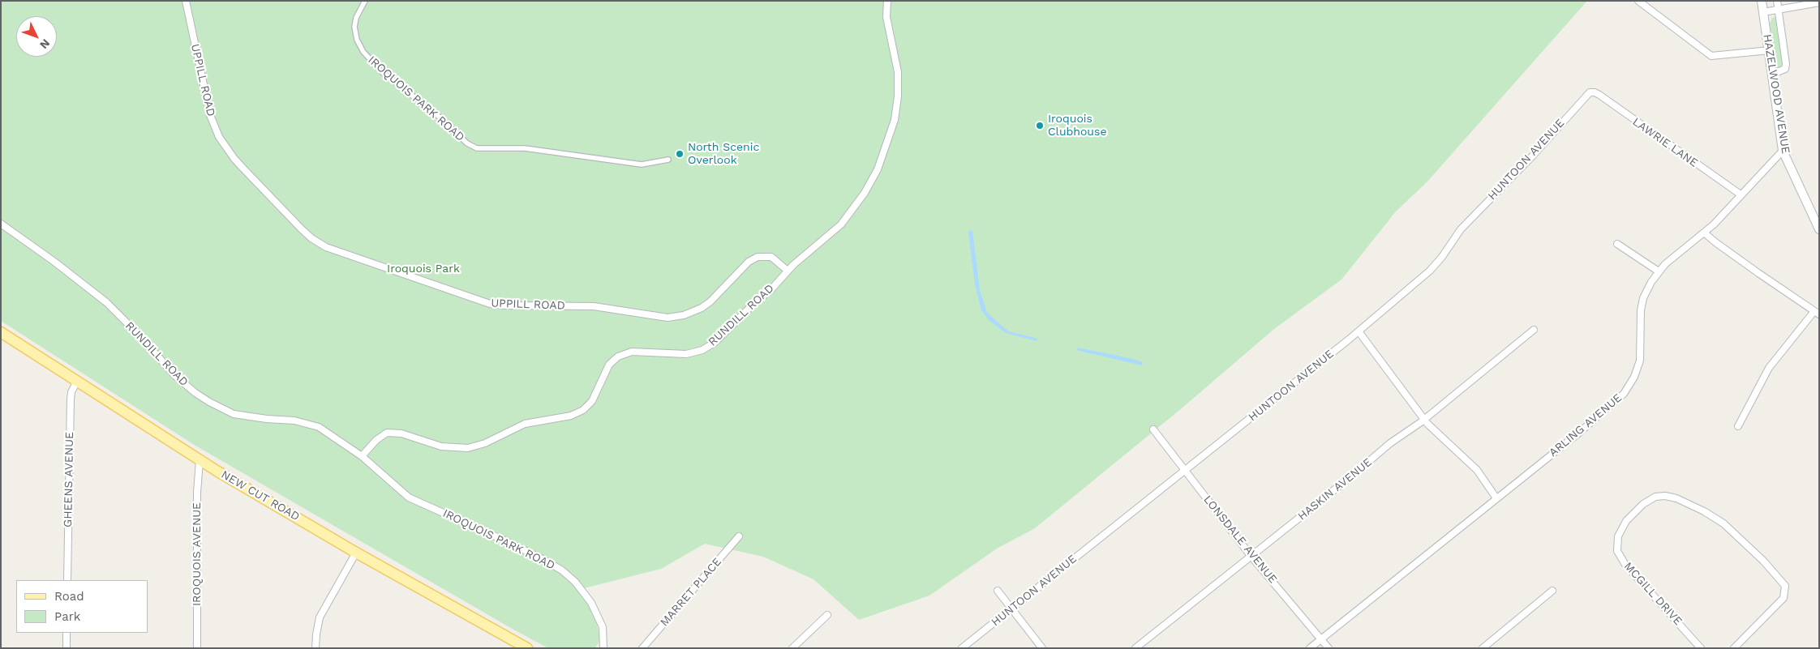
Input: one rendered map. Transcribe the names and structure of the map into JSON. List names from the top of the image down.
{
  "streets": {
    "main road": ["NEW CUT ROAD"],
    "street": [
      "UPPILL ROAD",
      "HAZELWOOD AVENUE",
      "IROQUOIS PARK ROAD",
      "LAWRIE LANE",
      "HUNTOON AVENUE",
      "RUNDILL ROAD",
      "ARLING AVENUE",
      "GHEENS AVENUE",
      "HASKIN AVENUE",
      "LONSDALE AVENUE",
      "IROQUOIS AVENUE",
      "MARRET PLACE",
      "MCGILL DRIVE"
    ]
  },
  "crossings": [
    ["UPPILL ROAD", "RUNDILL ROAD"],
    ["HAZELWOOD AVENUE", "ARLING AVENUE"],
    ["IROQUOIS PARK ROAD", "RUNDILL ROAD"],
    ["LAWRIE LANE", "HUNTOON AVENUE"],
    ["LAWRIE LANE", "ARLING AVENUE"],
    ["HUNTOON AVENUE", "LONSDALE AVENUE"],
    ["ARLING AVENUE", "LONSDALE AVENUE"],
    ["GHEENS AVENUE", "NEW CUT ROAD"],
    ["HASKIN AVENUE", "LONSDALE AVENUE"],
    ["NEW CUT ROAD", "IROQUOIS AVENUE"]
  ],
  "parks": ["Iroquois Park"],
  "places": ["Iroquois Clubhouse", "North Scenic Overlook"],
  "legend": ["Road", "Park"],
  "north": "bottom right"
}
